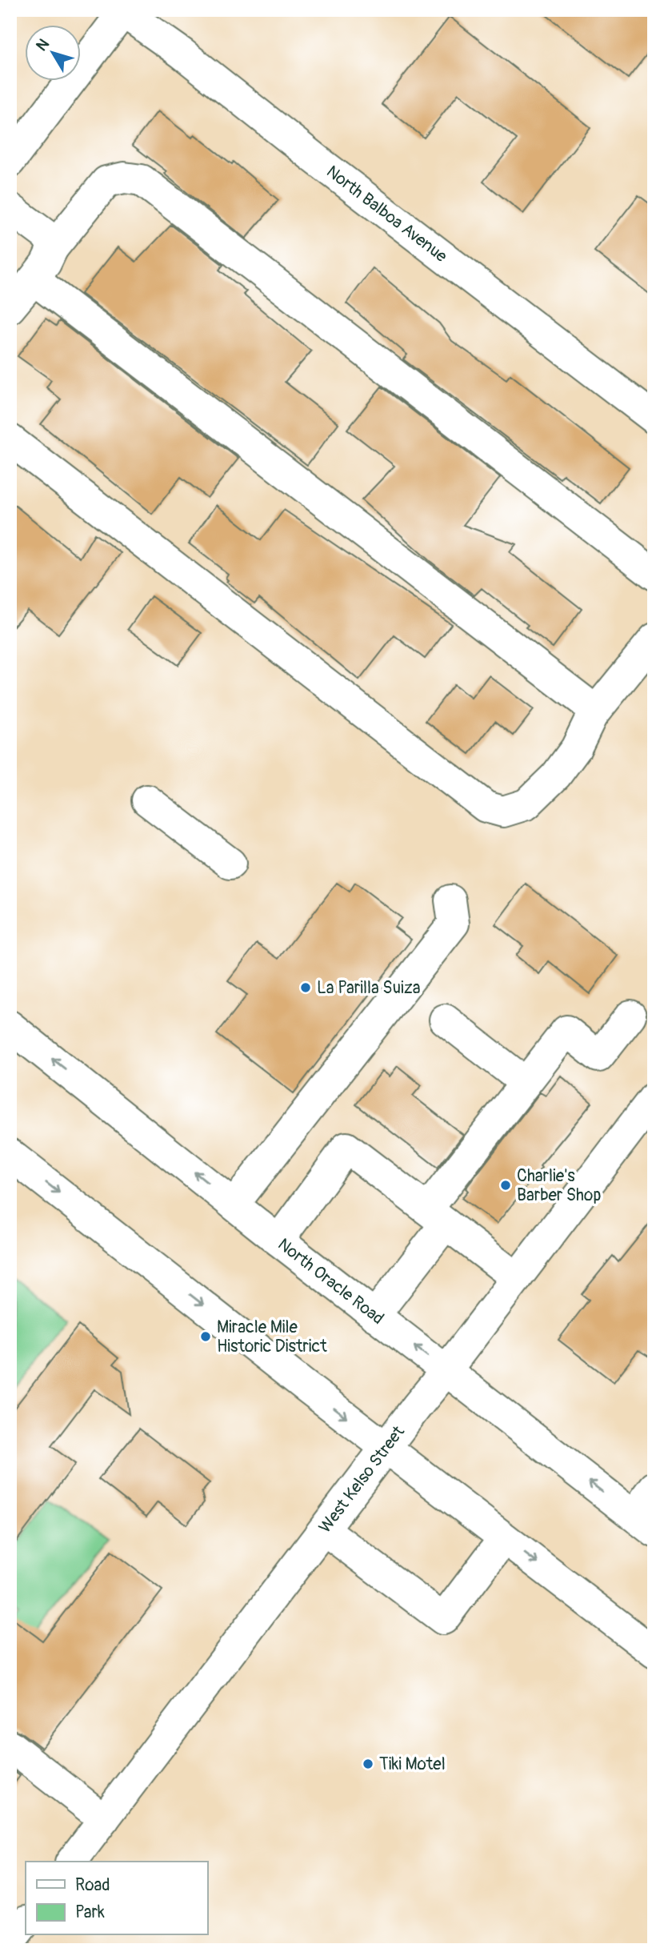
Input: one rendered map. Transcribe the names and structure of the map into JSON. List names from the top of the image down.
{
  "streets": {
    "street": ["North Balboa Avenue", "North Oracle Road", "West Kelso Street"]
  },
  "crossings": [
    ["North Oracle Road", "West Kelso Street"]
  ],
  "places": [
    "La Parilla Suiza",
    "Charlie's Barber Shop",
    "Miracle Mile Historic District",
    "Tiki Motel"
  ],
  "legend": ["Road", "Park"],
  "north": "top left"
}
